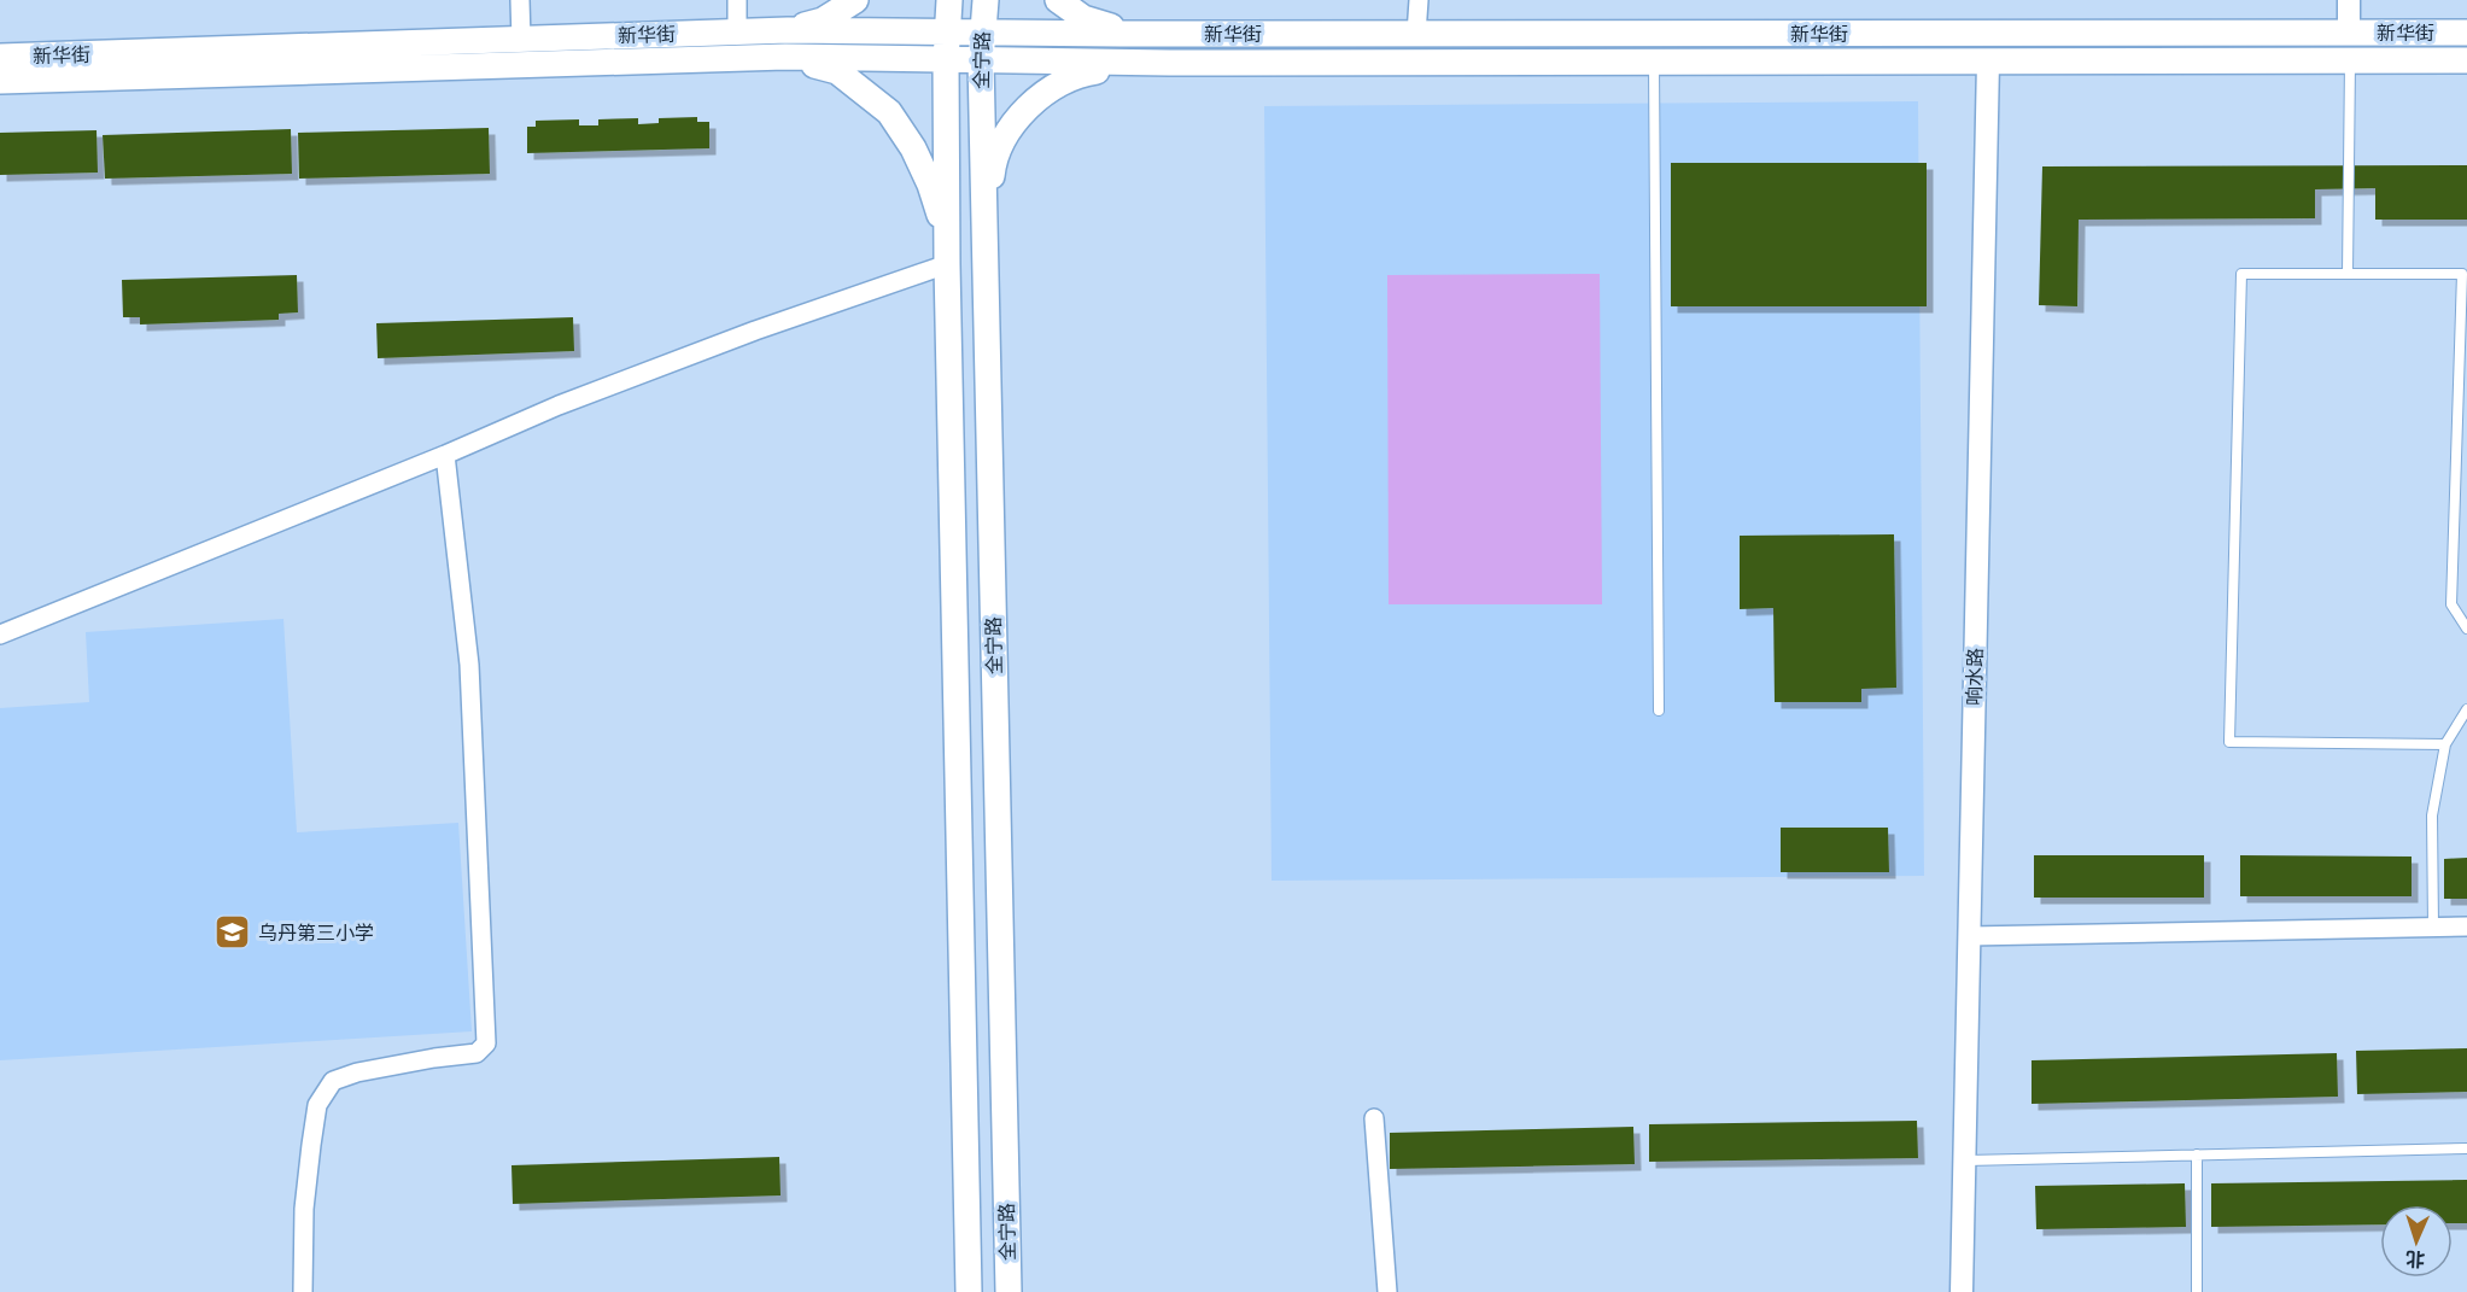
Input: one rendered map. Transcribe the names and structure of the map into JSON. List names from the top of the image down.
{
  "streets": {
    "main road": ["新华街", "全宁路"],
    "street": ["响水路"]
  },
  "crossings": [
    ["新华街", "全宁路"],
    ["新华街", "响水路"]
  ],
  "places": {
    "school or university": ["乌丹第三小学"]
  },
  "north": "bottom"
}
